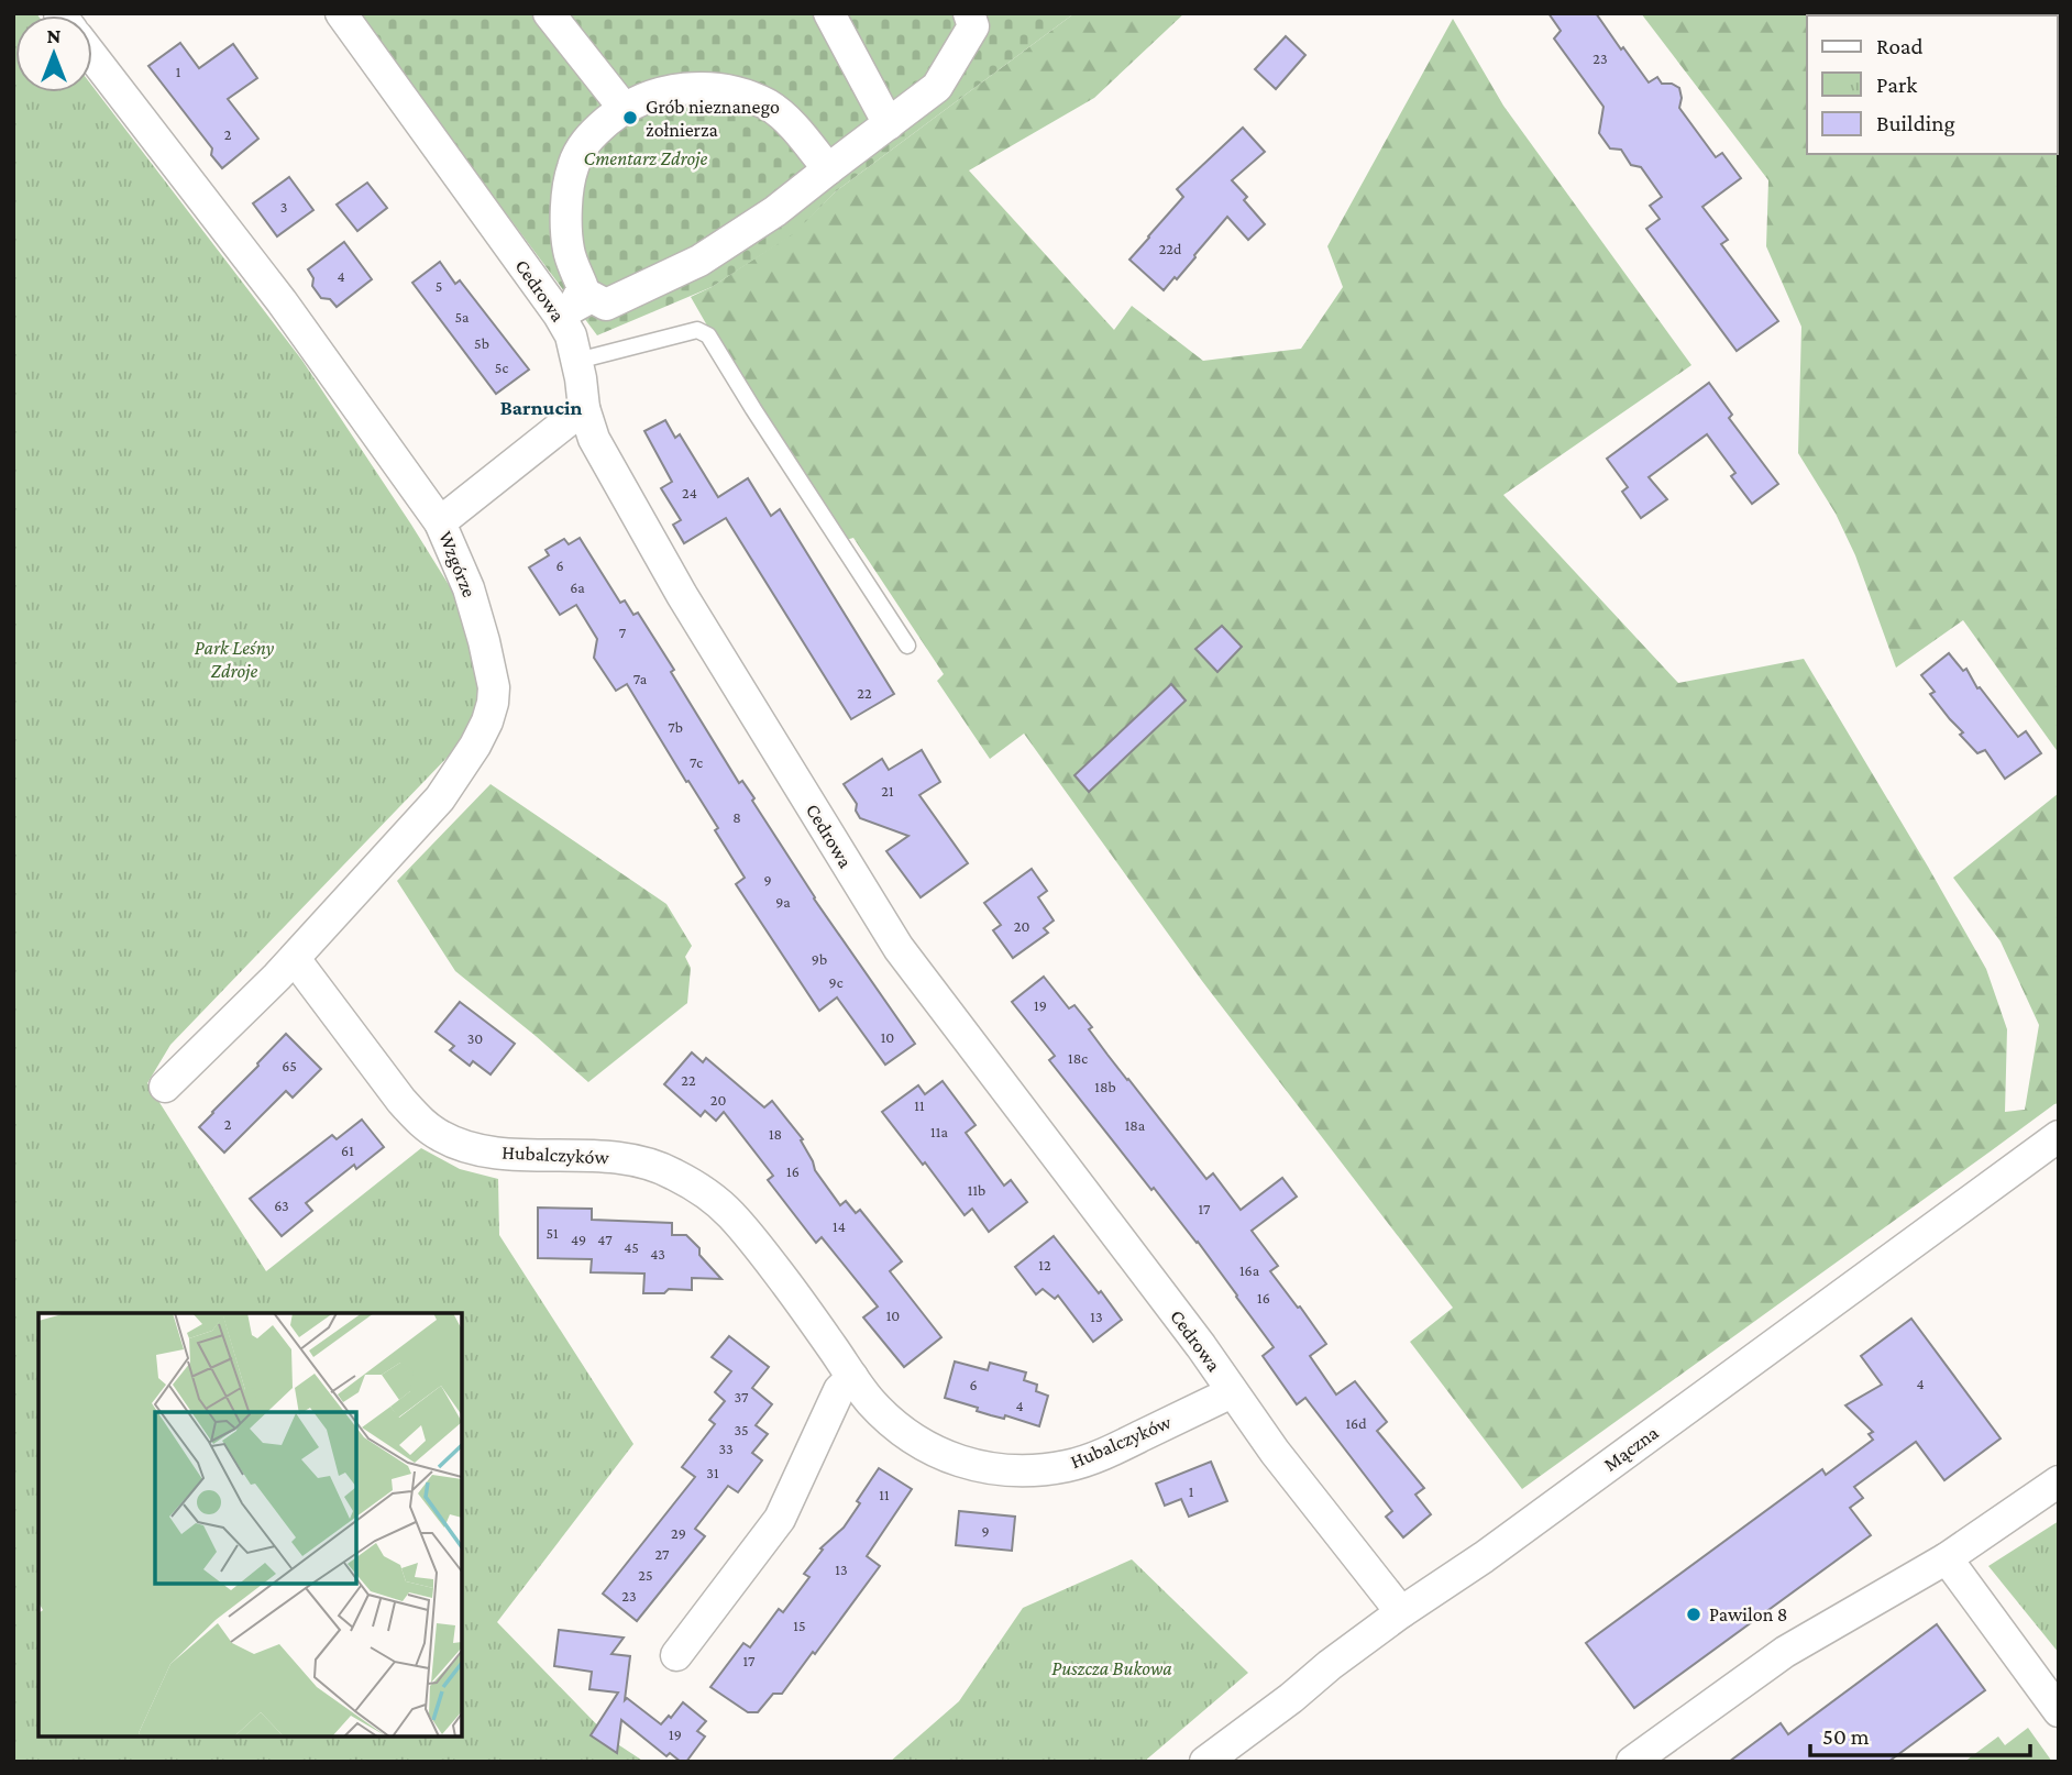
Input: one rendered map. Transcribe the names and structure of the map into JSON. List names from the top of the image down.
{
  "streets": {
    "street": [
      "Cedrowa",
      "Wzgórze",
      "Hubalczyków",
      "Mączna"
    ]
  },
  "crossings": [
    ["Cedrowa", "Hubalczyków"],
    ["Cedrowa", "Mączna"],
    ["Wzgórze", "Hubalczyków"]
  ],
  "districts": ["Barnucin"],
  "parks": ["Cmentarz Zdroje", "Park Leśny Zdroje", "Puszcza Bukowa"],
  "places": ["Grób nieznanego żołnierza", "Pawilon 8"],
  "house_numbers": [
    "23",
    "1",
    "2",
    "3",
    "22d",
    "4",
    "5",
    "5a",
    "5b",
    "5c",
    "24",
    "6",
    "6a",
    "7",
    "7a",
    "22",
    "7b",
    "7c",
    "21",
    "8",
    "9",
    "9a",
    "20",
    "9b",
    "9c",
    "19",
    "10",
    "30",
    "18c",
    "65",
    "22",
    "18b",
    "20",
    "11",
    "2",
    "18a",
    "11a",
    "18",
    "61",
    "16",
    "11b",
    "63",
    "17",
    "14",
    "51",
    "49",
    "47",
    "45",
    "43",
    "12",
    "16a",
    "16",
    "10",
    "13",
    "4",
    "6",
    "37",
    "4",
    "16d",
    "35",
    "33",
    "31",
    "1",
    "11",
    "9",
    "29",
    "27",
    "13",
    "25",
    "23",
    "15",
    "17",
    "19"
  ],
  "legend": ["Road", "Park", "Building"],
  "scale_bar": "50 m",
  "north": "top"
}
